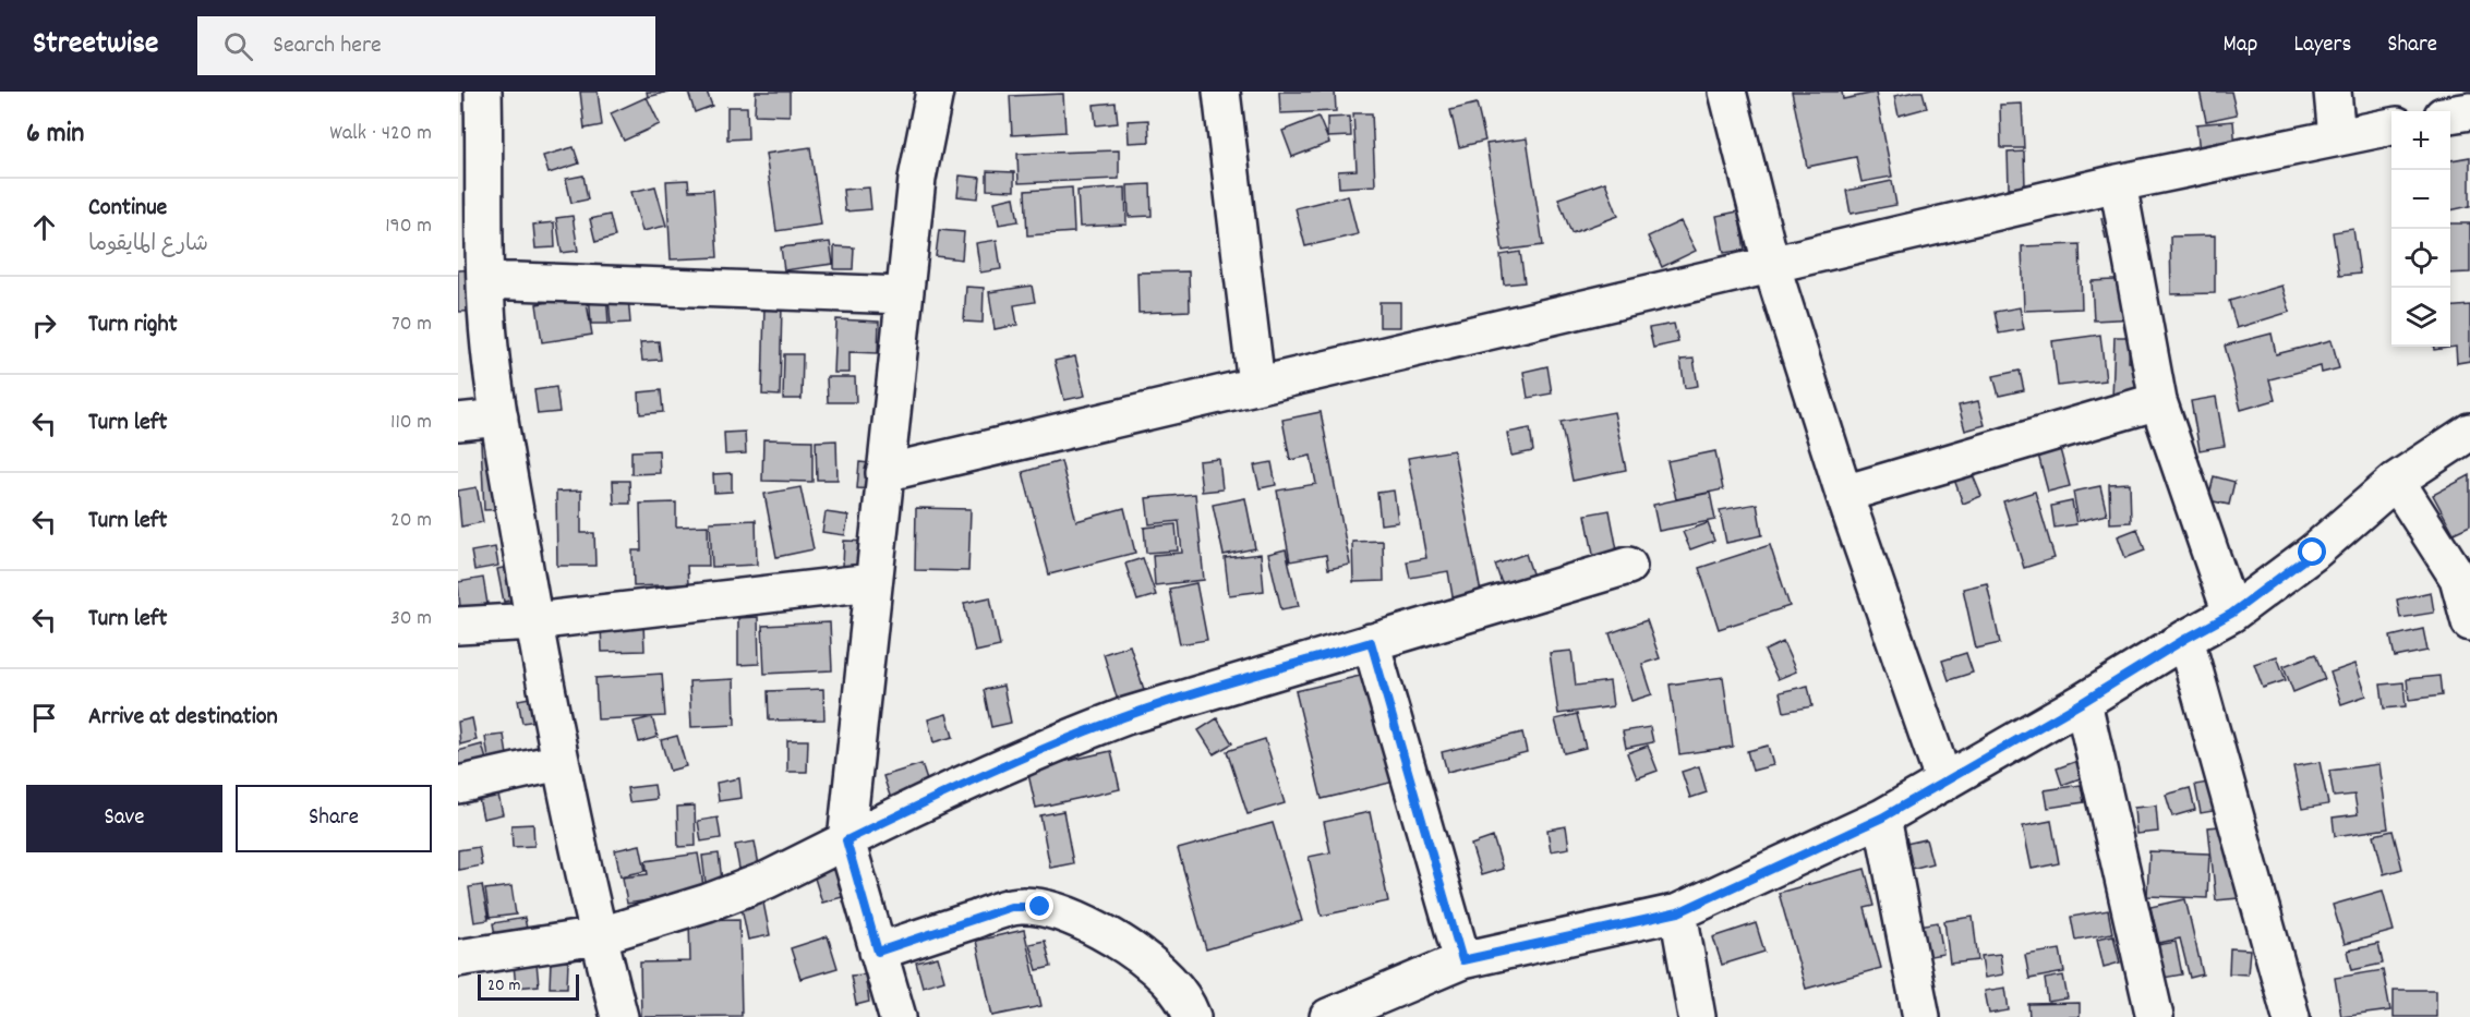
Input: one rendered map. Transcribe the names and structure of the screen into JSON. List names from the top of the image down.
{
  "scale_bar": "20 m",
  "page": {
    "header": "Streetwise",
    "search": "Search here",
    "nav": ["Map", "Layers", "Share"],
    "heading": ["6 min", "Walk · 420 m"],
    "map_buttons": ["+", "−"],
    "list": [
      ["Continue", "شارع المايقوما", "190 m"],
      ["Turn right", "70 m"],
      ["Turn left", "110 m"],
      ["Turn left", "20 m"],
      ["Turn left", "30 m"],
      "Arrive at destination"
    ],
    "buttons": ["Save", "Share"],
    "scale": "20 m"
  }
}
